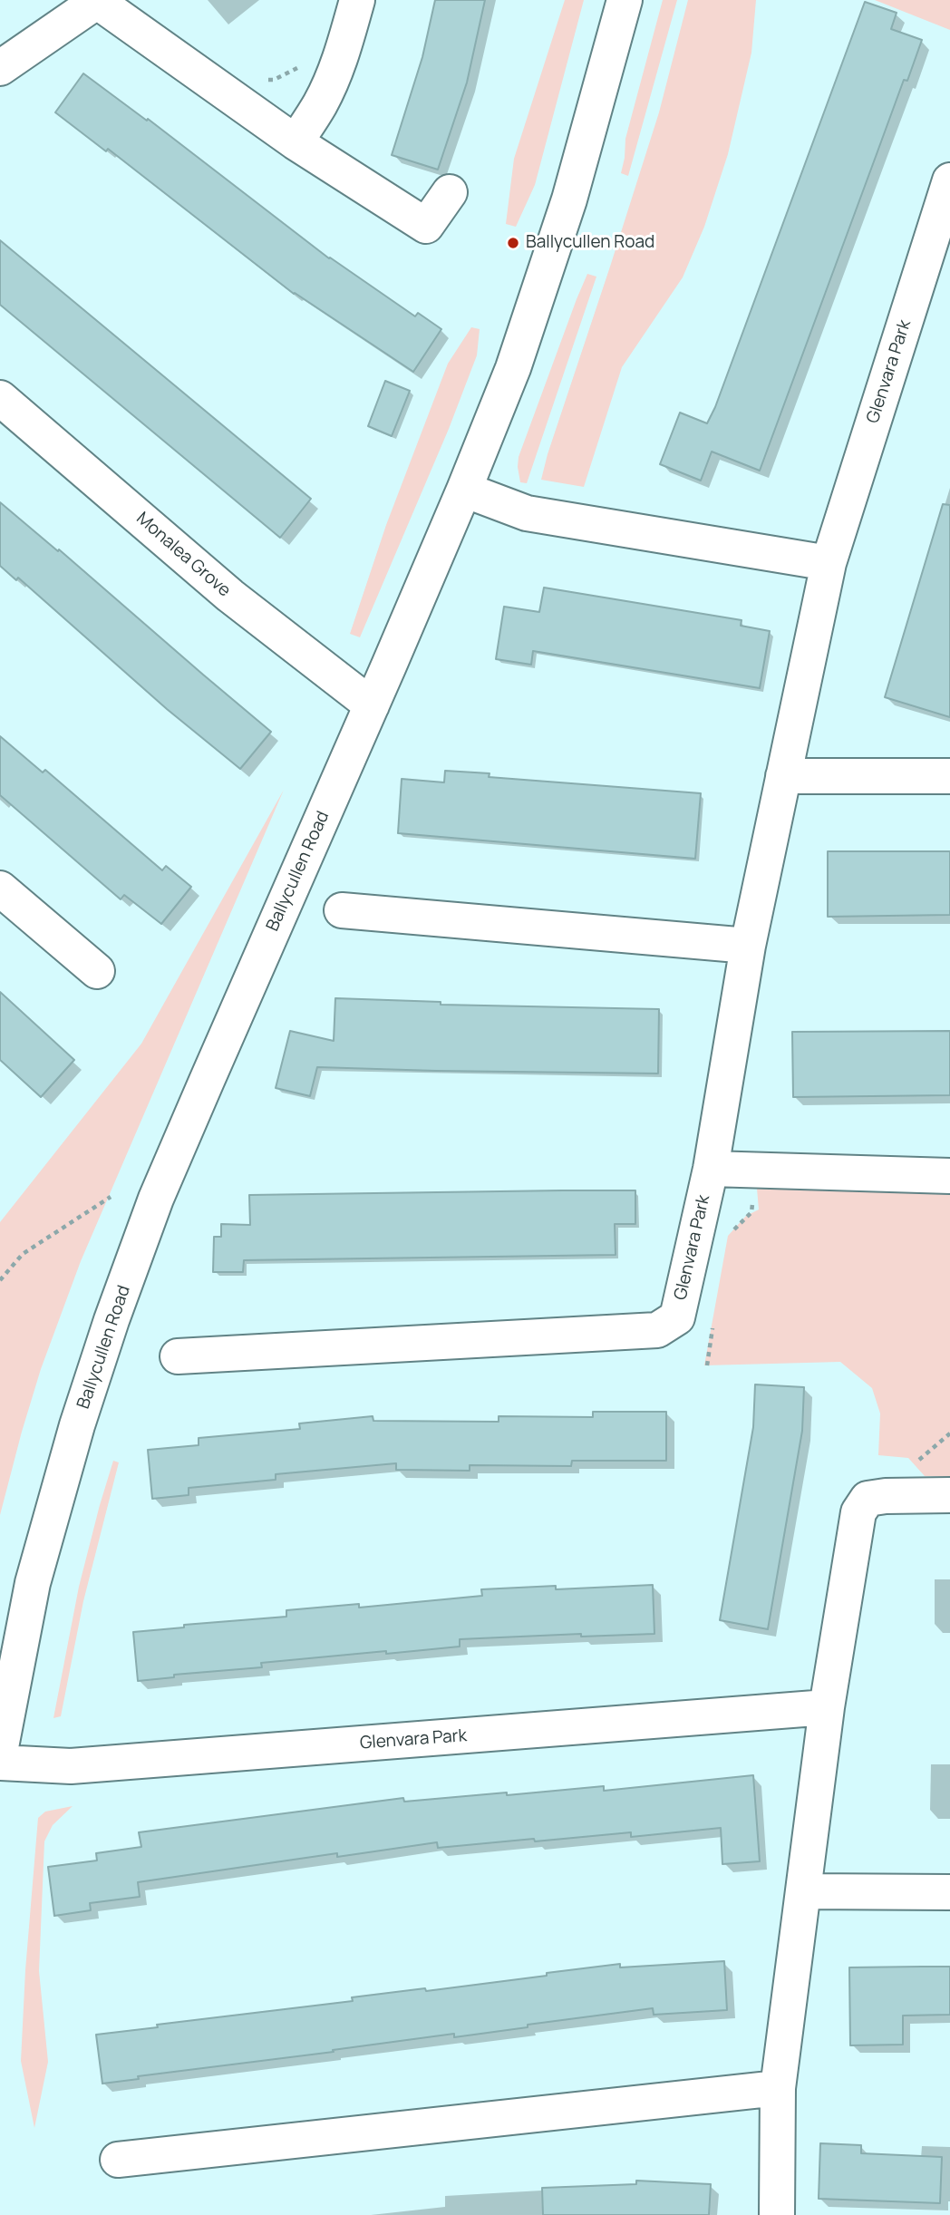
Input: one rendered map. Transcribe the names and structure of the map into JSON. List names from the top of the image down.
{
  "streets": {
    "street": ["Glenvara Park", "Monalea Grove", "Ballycullen Road"]
  },
  "crossings": [
    ["Monalea Grove", "Ballycullen Road"]
  ],
  "places": ["Ballycullen Road"]
}
